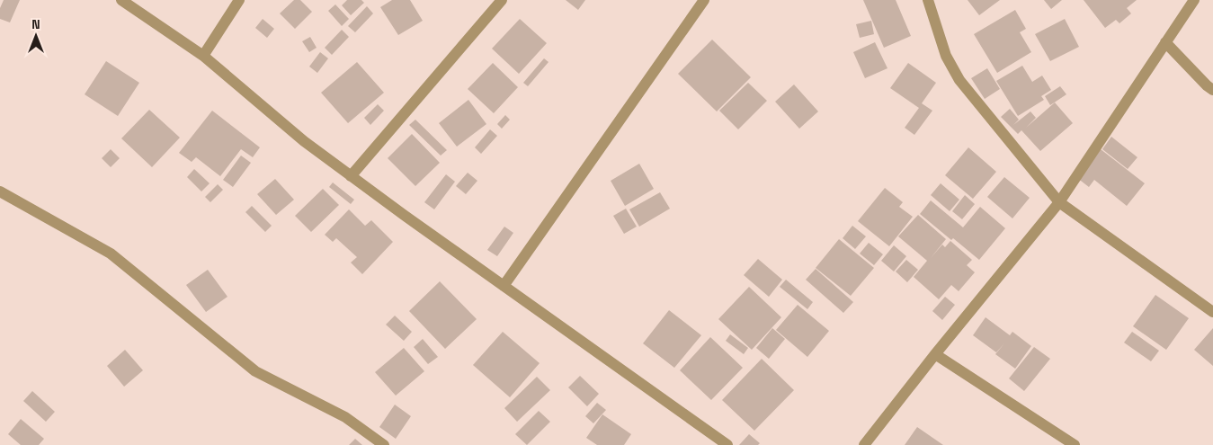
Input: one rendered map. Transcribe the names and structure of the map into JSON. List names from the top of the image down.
{
  "north": "top"
}
